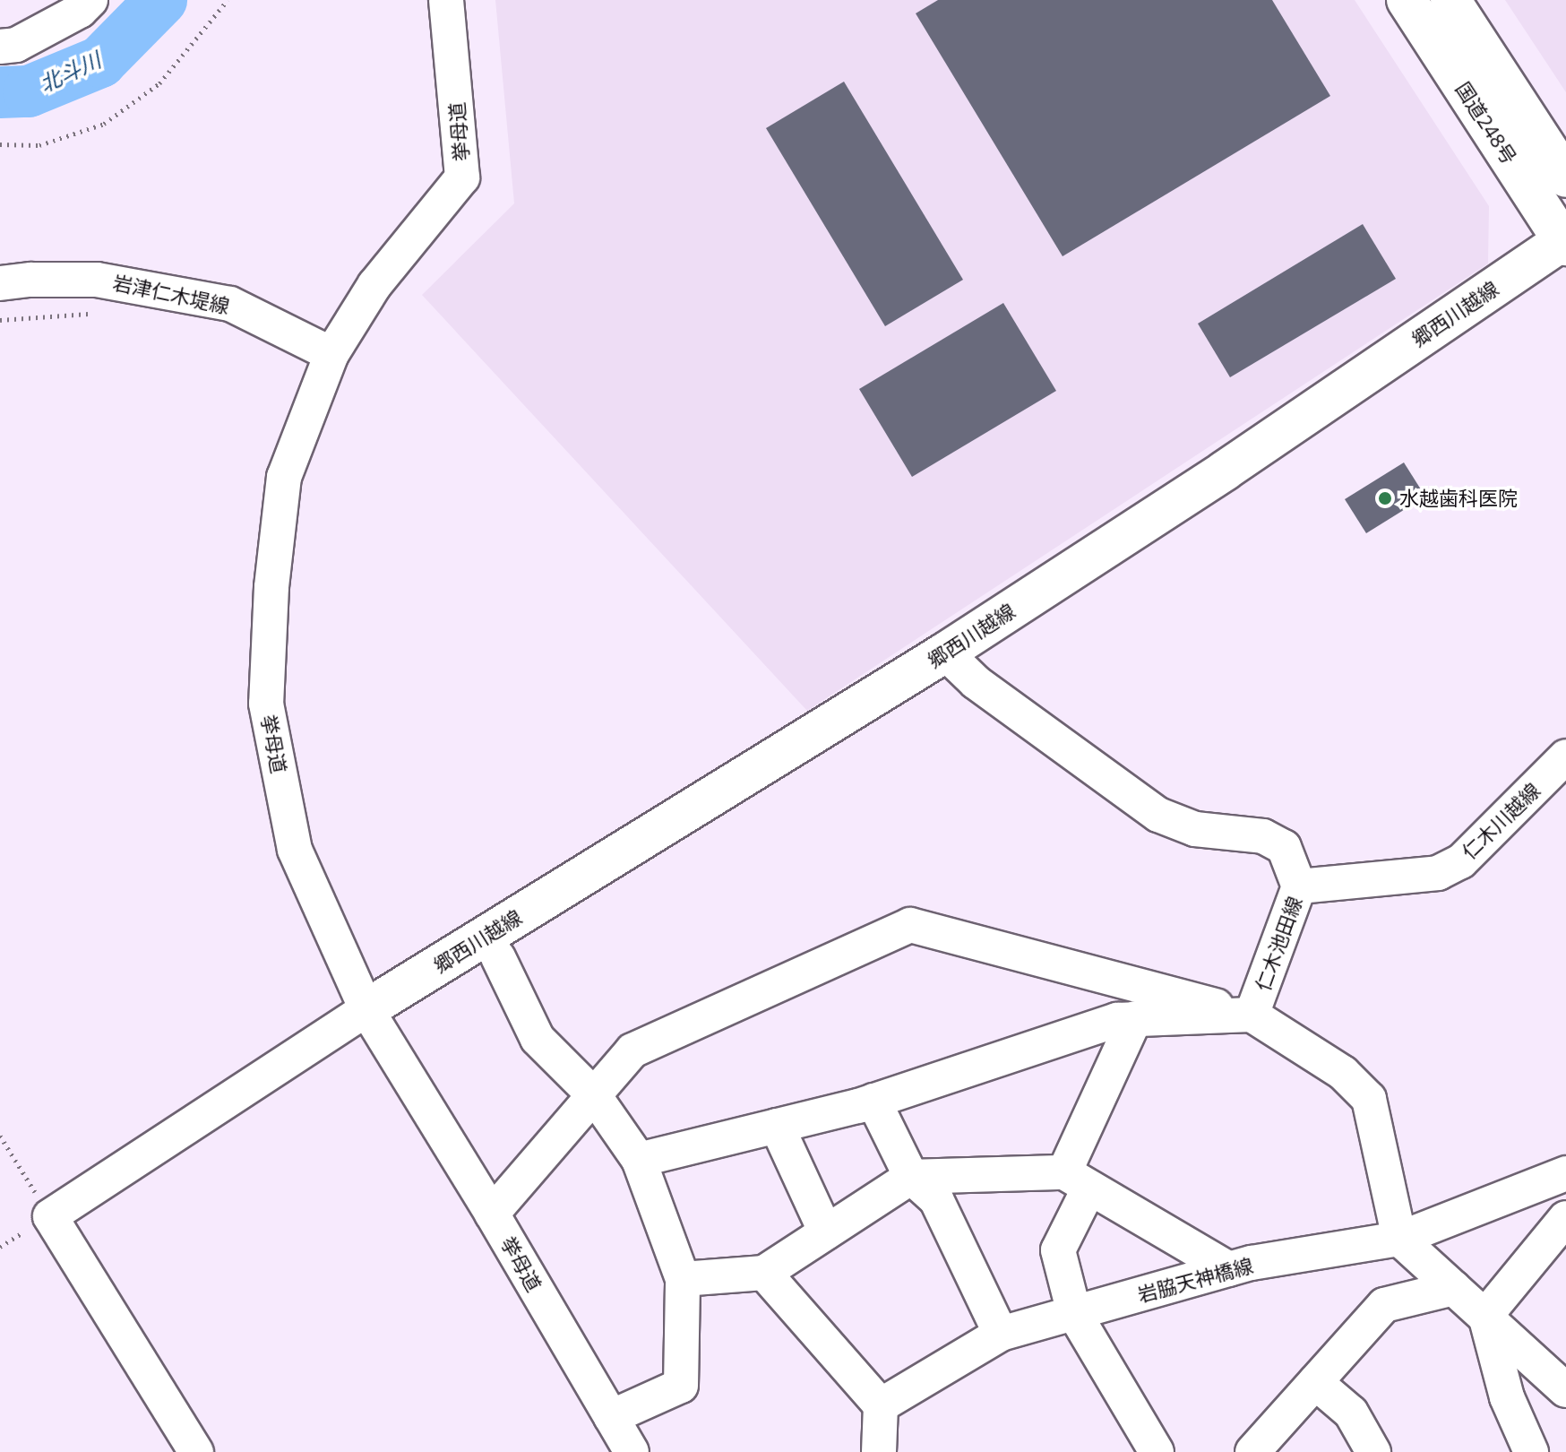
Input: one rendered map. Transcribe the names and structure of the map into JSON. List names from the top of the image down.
{
  "streets": {
    "main road": ["国道248号", "郷西川越線"],
    "street": [
      "挙母道",
      "岩津仁木堤線",
      "仁木川越線",
      "仁木池田線",
      "岩脇天神橋線"
    ]
  },
  "crossings": [
    ["国道248号", "郷西川越線"],
    ["挙母道", "岩津仁木堤線"],
    ["挙母道", "郷西川越線"],
    ["郷西川越線", "仁木池田線"],
    ["仁木川越線", "仁木池田線"],
    ["仁木池田線", "岩脇天神橋線"]
  ],
  "water": ["北斗川"],
  "places": ["水越歯科医院"]
}
